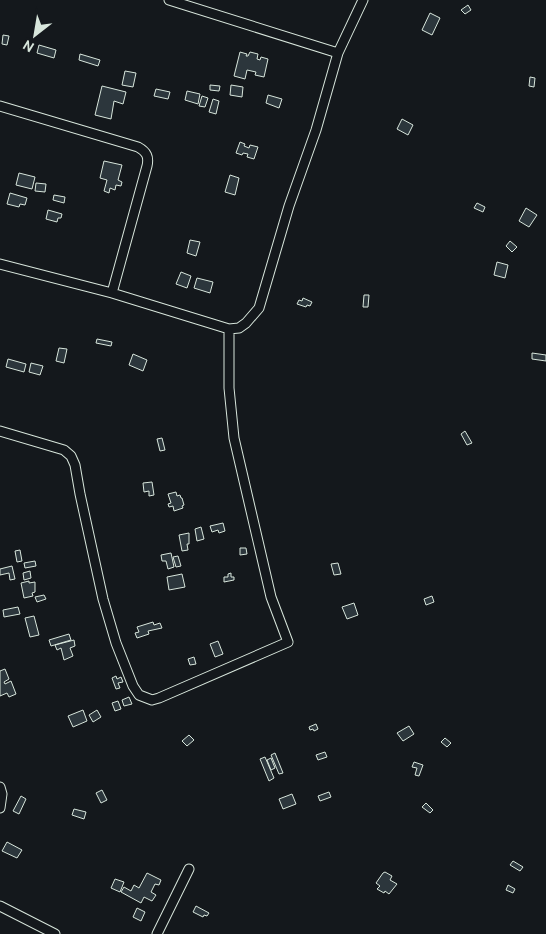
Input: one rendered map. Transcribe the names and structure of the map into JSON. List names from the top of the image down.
{
  "north": "bottom left"
}
